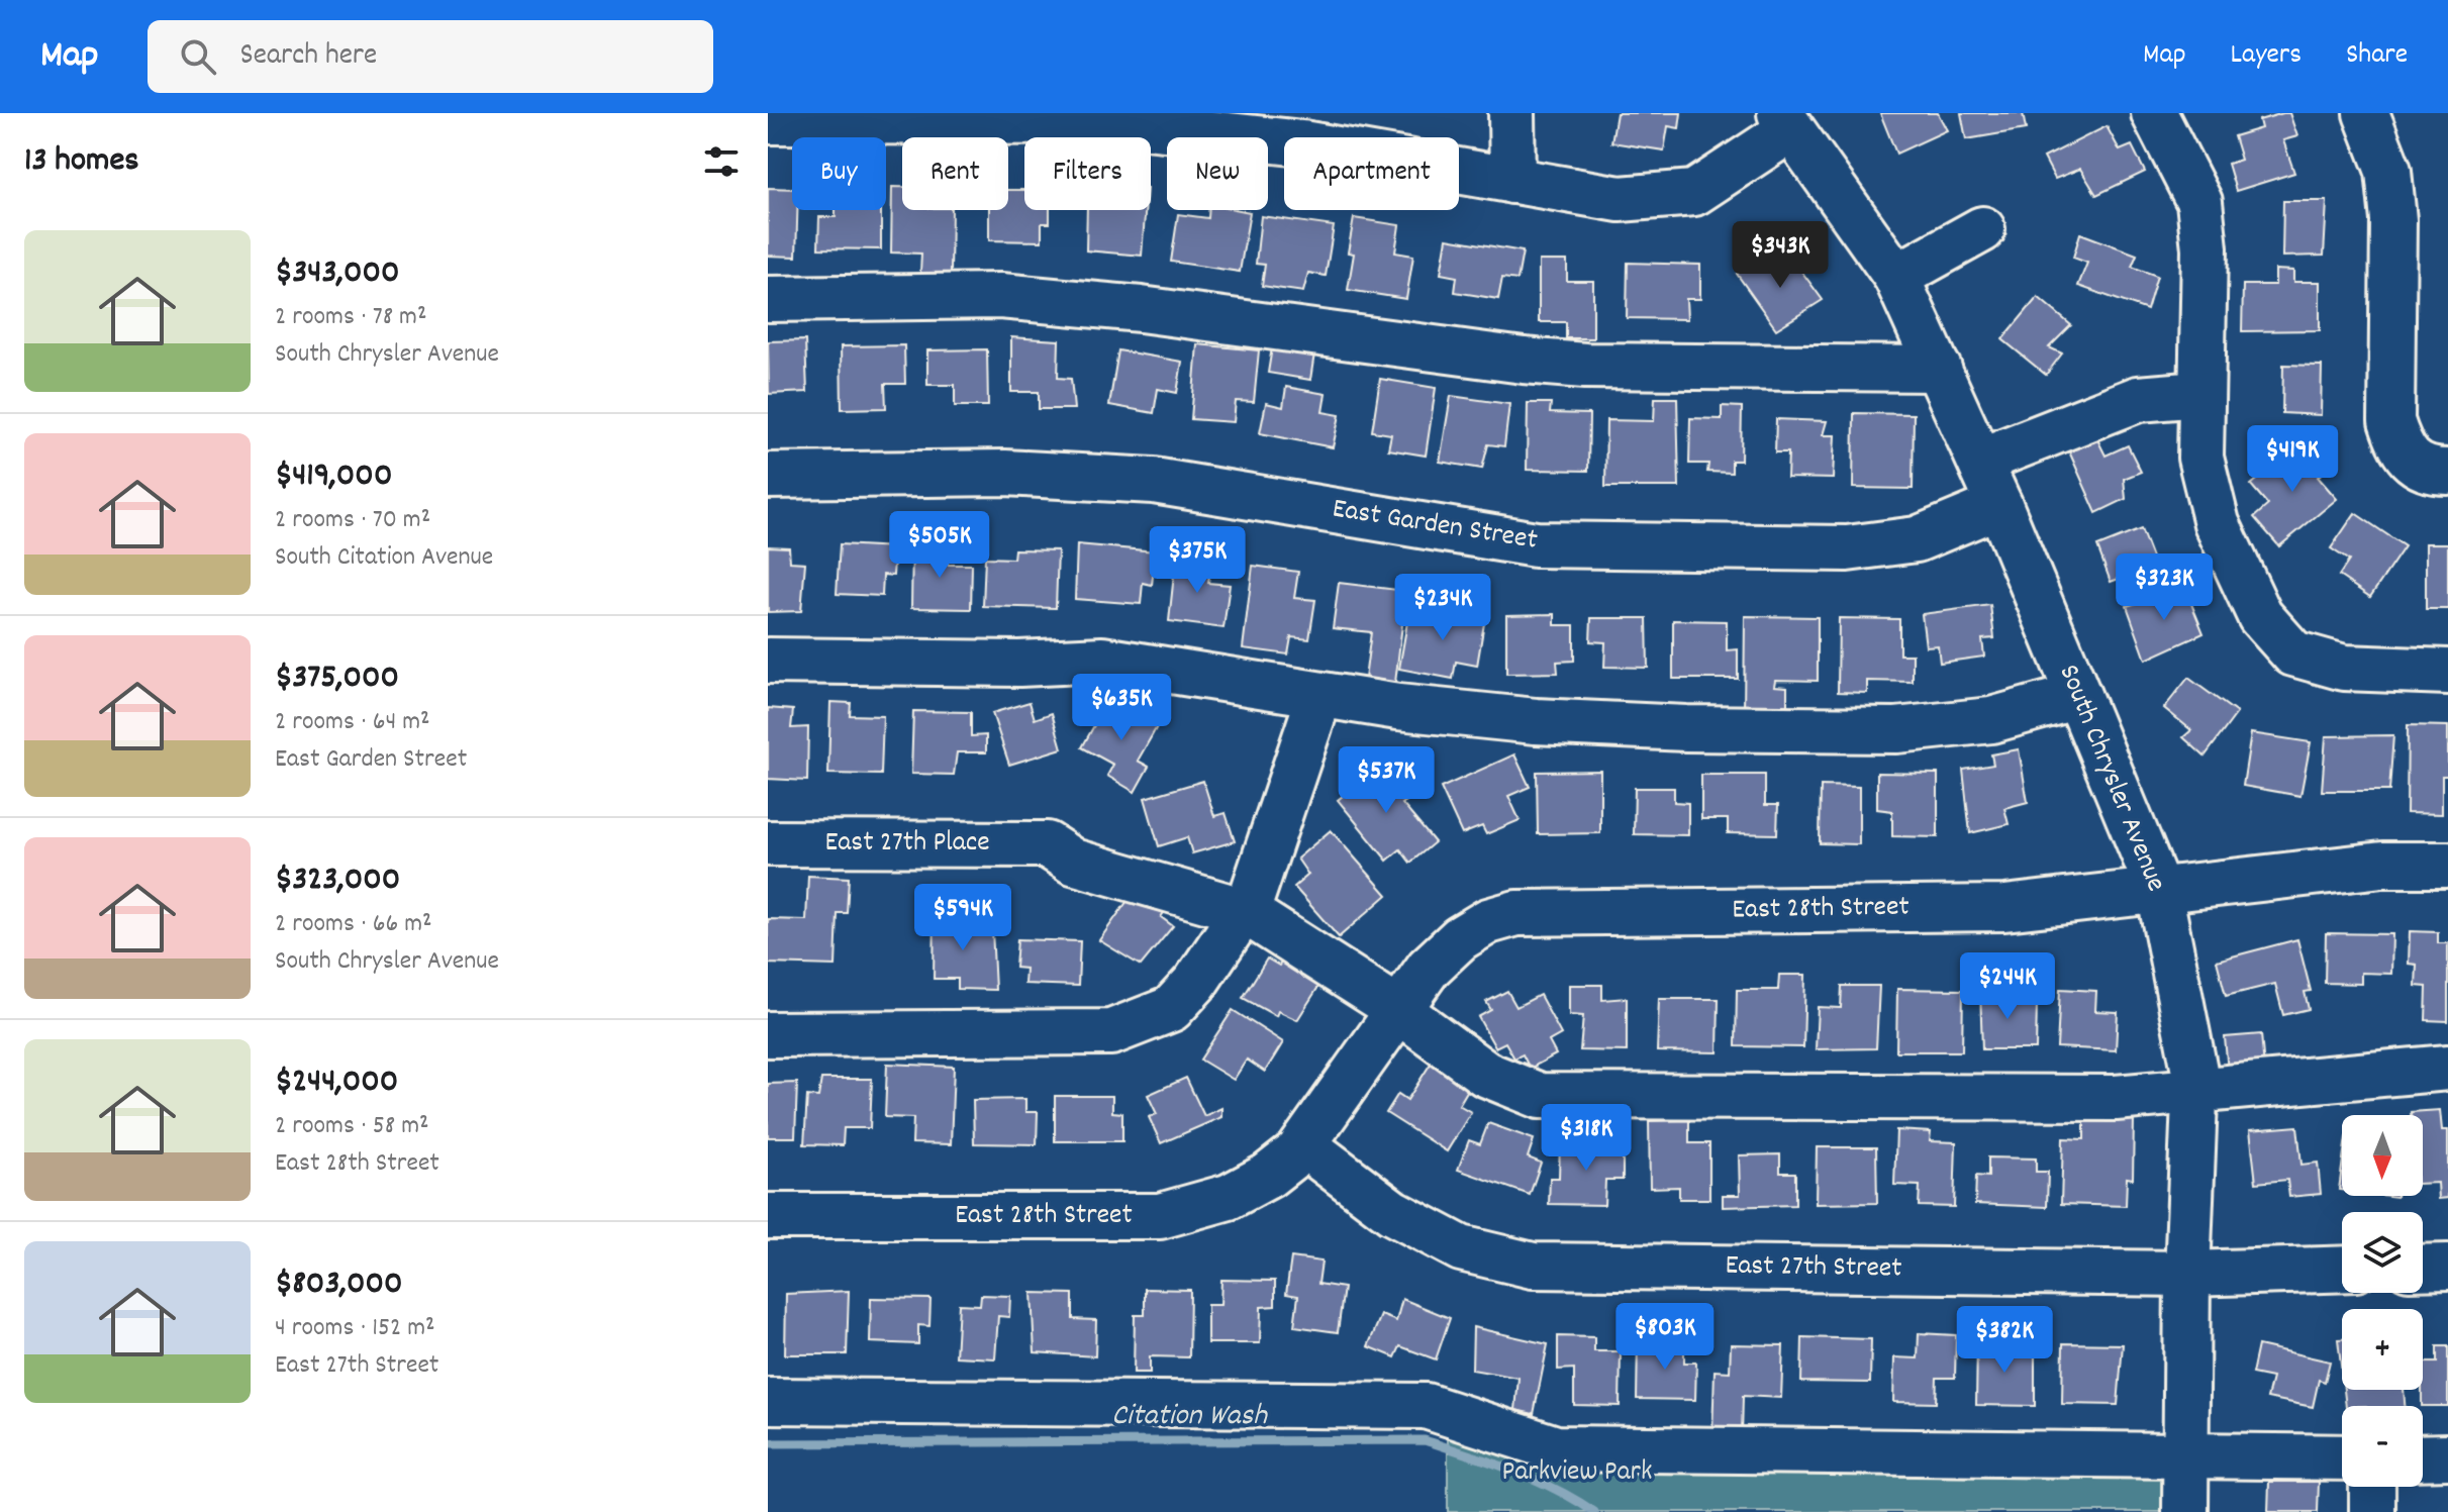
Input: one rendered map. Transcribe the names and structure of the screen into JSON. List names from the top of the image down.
{
  "streets": {
    "street": [
      "East Garden Street",
      "South Chrysler Avenue",
      "East 27th Place",
      "East 28th Street",
      "East 27th Street"
    ]
  },
  "crossings": [
    ["East Garden Street", "South Chrysler Avenue"],
    ["South Chrysler Avenue", "East 28th Street"],
    ["South Chrysler Avenue", "East 27th Street"],
    ["East 28th Street", "East 27th Street"]
  ],
  "water": ["Citation Wash"],
  "parks": ["Parkview Park"],
  "north": "bottom",
  "page": {
    "header": "Map",
    "search": "Search here",
    "nav": ["Map", "Layers", "Share"],
    "heading": "13 homes",
    "chip": [
      "Buy",
      "Rent",
      "Filters",
      "New",
      "Apartment"
    ],
    "list": [
      {
        "name": "$343,000",
        "note": "2 rooms · 78 m² · South Chrysler Avenue"
      },
      {
        "name": "$419,000",
        "note": "2 rooms · 70 m² · South Citation Avenue"
      },
      {
        "name": "$375,000",
        "note": "2 rooms · 64 m² · East Garden Street"
      },
      {
        "name": "$323,000",
        "note": "2 rooms · 66 m² · South Chrysler Avenue"
      },
      {
        "name": "$244,000",
        "note": "2 rooms · 58 m² · East 28th Street"
      },
      {
        "name": "$803,000",
        "note": "4 rooms · 152 m² · East 27th Street"
      }
    ],
    "price": [
      "$343K",
      "$419K",
      "$505K",
      "$375K",
      "$323K",
      "$234K",
      "$635K",
      "$537K",
      "$594K",
      "$244K",
      "$318K",
      "$803K",
      "$382K"
    ],
    "map_buttons": ["+", "−"]
  }
}
